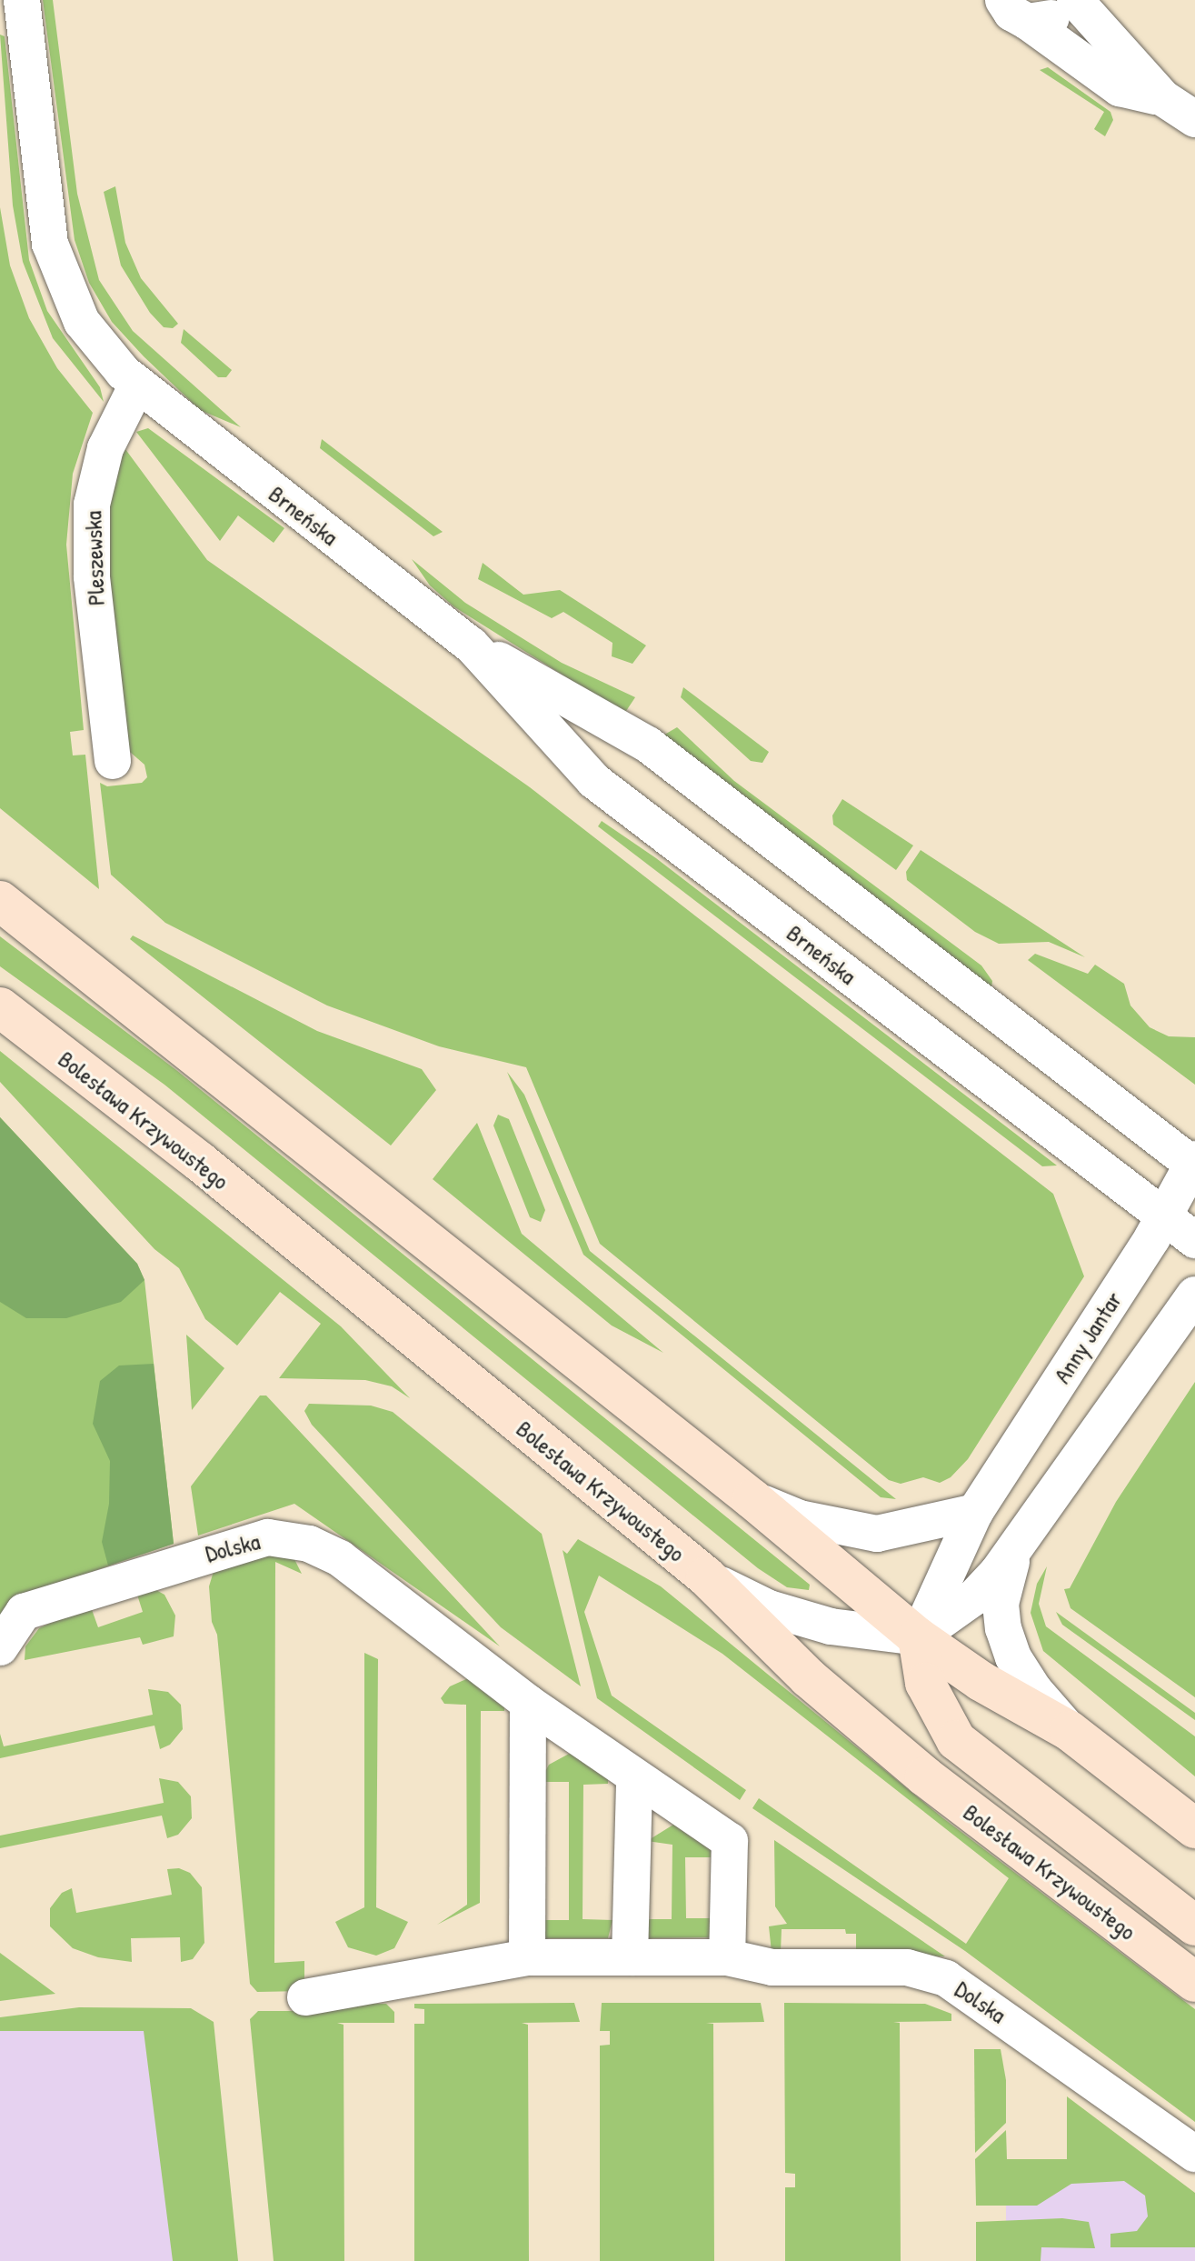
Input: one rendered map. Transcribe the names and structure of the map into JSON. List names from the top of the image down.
{
  "streets": {
    "main road": ["Bolesława Krzywoustego"],
    "street": [
      "Brneńska",
      "Pleszewska",
      "Anny Jantar",
      "Dolska"
    ]
  },
  "crossings": [
    ["Brneńska", "Pleszewska"],
    ["Brneńska", "Anny Jantar"]
  ]
}
